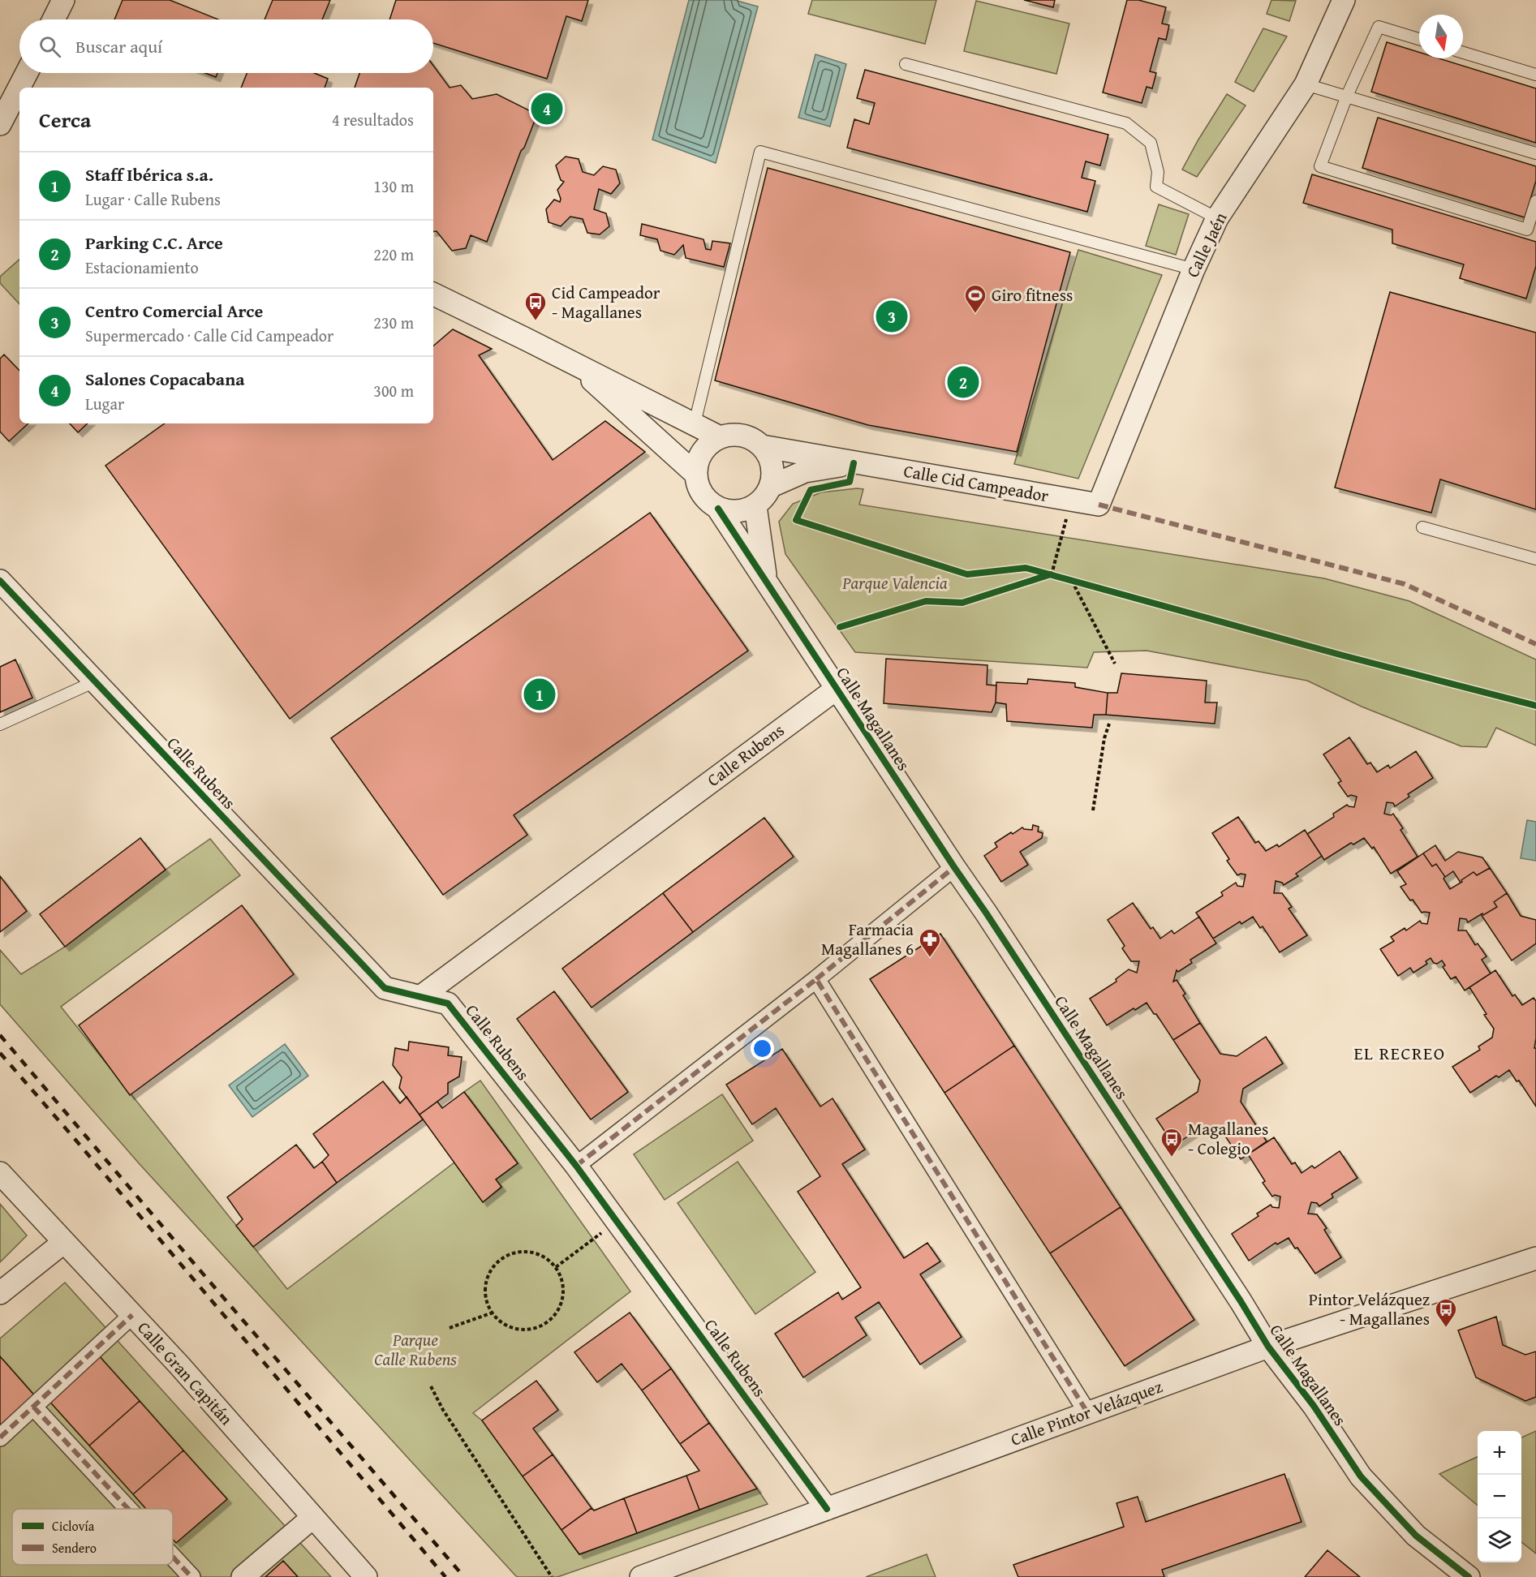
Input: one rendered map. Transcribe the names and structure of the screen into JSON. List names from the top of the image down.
{
  "streets": {
    "street": [
      "Calle Jaén",
      "Calle Cid Campeador",
      "Calle Magallanes",
      "Calle Rubens",
      "Calle Gran Capitán",
      "Calle Pintor Velázquez"
    ]
  },
  "crossings": [
    ["Calle Jaén", "Calle Cid Campeador"],
    ["Calle Cid Campeador", "Calle Magallanes"],
    ["Calle Magallanes", "Calle Rubens"],
    ["Calle Magallanes", "Calle Pintor Velázquez"],
    ["Calle Rubens", "Calle Pintor Velázquez"]
  ],
  "districts": ["EL RECREO"],
  "parks": ["Parque Valencia", "Parque Calle Rubens"],
  "places": {
    "sports": ["Giro fitness"],
    "bus stop": ["Cid Campeador - Magallanes", "Magallanes - Colegio", "Pintor Velázquez - Magallanes"],
    "pharmacy": ["Farmacia Magallanes 6"]
  },
  "legend": ["Ciclovía", "Sendero"],
  "north": "bottom",
  "page": {
    "search": "Buscar aquí",
    "heading": ["Cerca", "4 resultados"],
    "pins": [
      "4",
      "3",
      "2",
      "1"
    ],
    "list": [
      {
        "mark": "1",
        "name": "Staff Ibérica s.a.",
        "note": "Lugar · Calle Rubens",
        "value": "130 m"
      },
      {
        "mark": "2",
        "name": "Parking C.C. Arce",
        "note": "Estacionamiento",
        "value": "220 m"
      },
      {
        "mark": "3",
        "name": "Centro Comercial Arce",
        "note": "Supermercado · Calle Cid Campeador",
        "value": "230 m"
      },
      {
        "mark": "4",
        "name": "Salones Copacabana",
        "note": "Lugar",
        "value": "300 m"
      }
    ],
    "map_buttons": ["+", "−"]
  }
}
